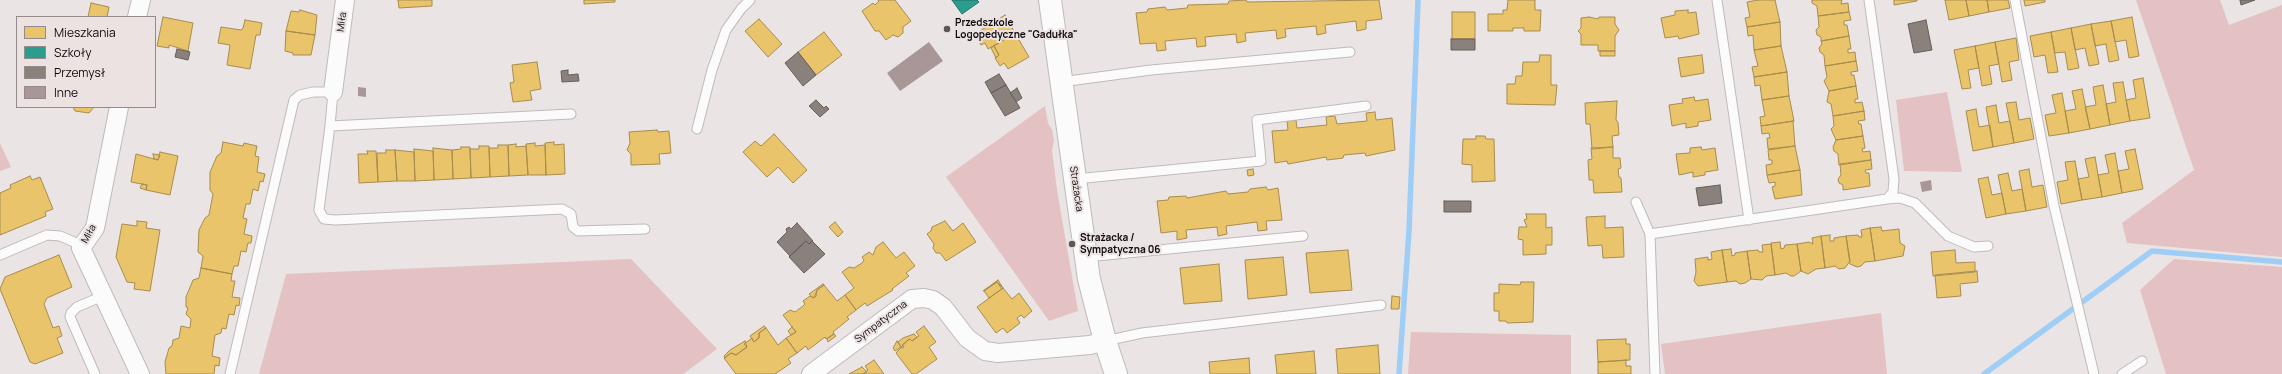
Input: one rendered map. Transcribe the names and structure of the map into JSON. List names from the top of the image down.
{
  "streets": {
    "street": ["Miła", "Strażacka", "Sympatyczna"]
  },
  "crossings": [
    ["Strażacka", "Sympatyczna"]
  ],
  "places": ["Przedszkole Logopedyczne \"Gadułka\"", "Strażacka / Sympatyczna 06"],
  "legend": [
    "Mieszkania",
    "Szkoły",
    "Przemysł",
    "Inne"
  ]
}
